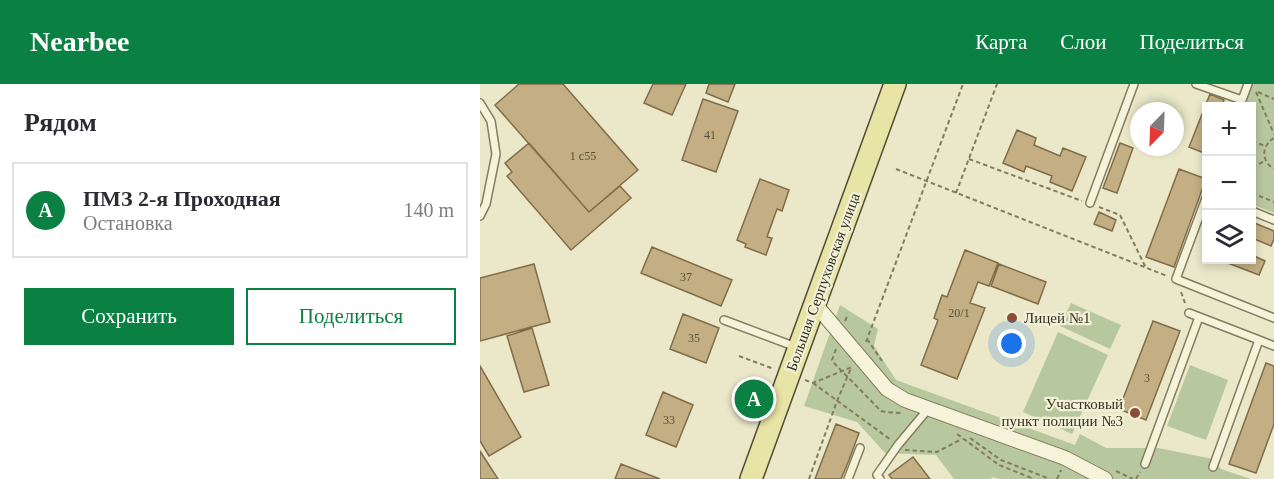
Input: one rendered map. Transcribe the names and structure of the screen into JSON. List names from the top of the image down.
{
  "streets": {
    "main road": ["Большая Серпуховская улица"]
  },
  "places": ["Лицей №1", "Участковый пункт полиции №3"],
  "house_numbers": [
    "41",
    "1 с55",
    "37",
    "20/1",
    "35",
    "3",
    "33"
  ],
  "north": "bottom left",
  "page": {
    "header": "Nearbee",
    "nav": ["Карта", "Слои", "Поделиться"],
    "heading": "Рядом",
    "map_buttons": ["+", "−"],
    "list": [
      {
        "mark": "A",
        "name": "ПМЗ 2-я Проходная",
        "note": "Остановка",
        "value": "140 m"
      }
    ],
    "buttons": ["Сохранить", "Поделиться"],
    "pins": "A"
  }
}
